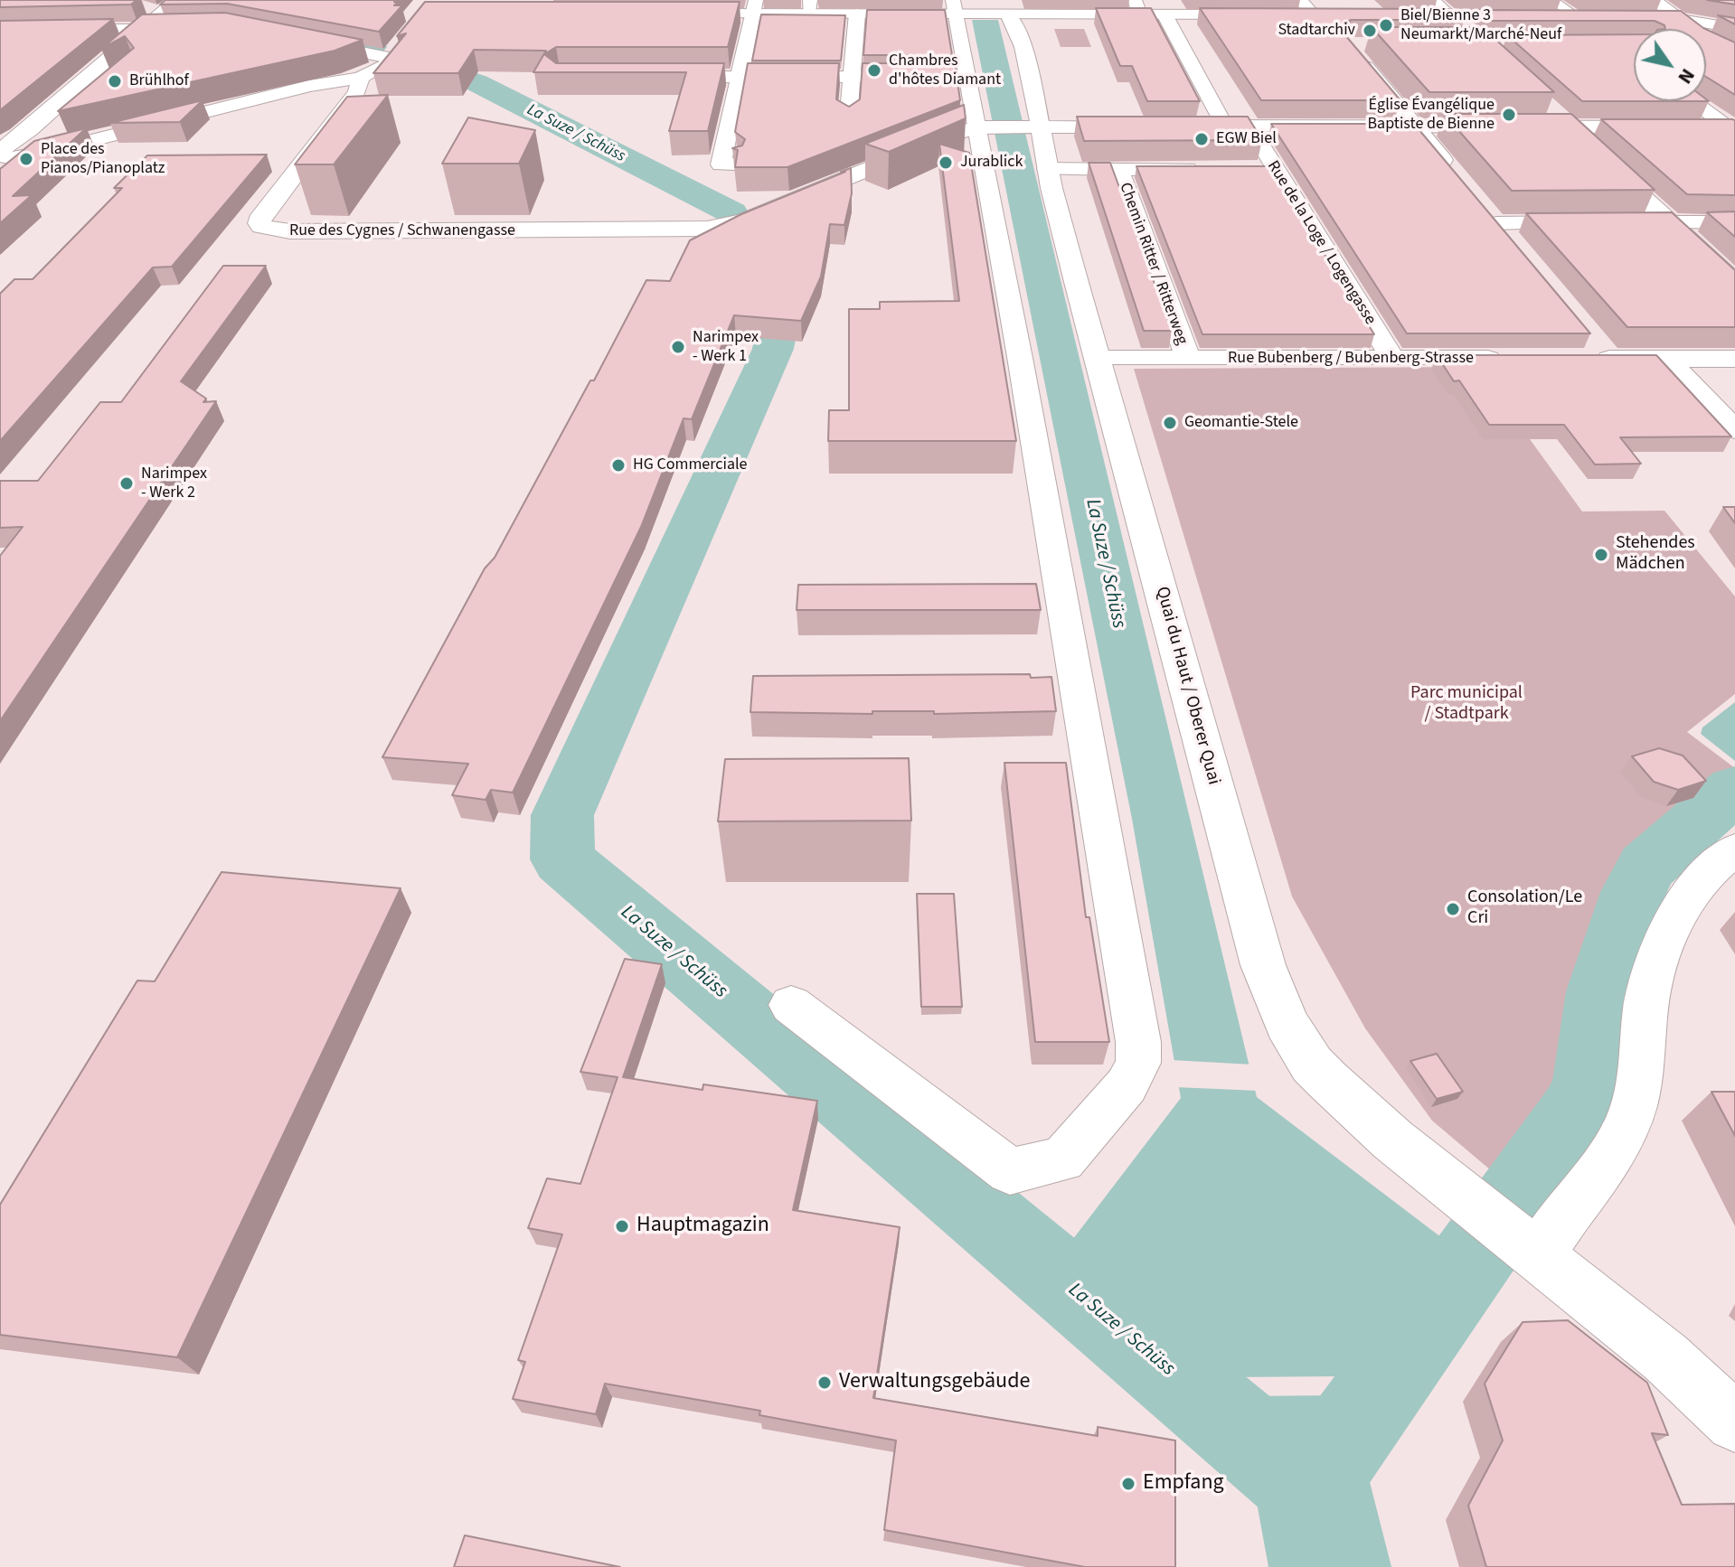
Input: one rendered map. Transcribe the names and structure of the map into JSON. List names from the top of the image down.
{
  "streets": {
    "street": [
      "Rue des Cygnes / Schwanengasse",
      "Rue de la Loge / Logengasse",
      "Chemin Ritter / Ritterweg",
      "Rue Bubenberg / Bubenberg-Strasse",
      "Quai du Haut / Oberer Quai"
    ]
  },
  "crossings": [
    ["Rue de la Loge / Logengasse", "Rue Bubenberg / Bubenberg-Strasse"],
    ["Chemin Ritter / Ritterweg", "Rue Bubenberg / Bubenberg-Strasse"],
    ["Chemin Ritter / Ritterweg", "Quai du Haut / Oberer Quai"],
    ["Rue Bubenberg / Bubenberg-Strasse", "Quai du Haut / Oberer Quai"]
  ],
  "water": ["La Suze / Schüss"],
  "parks": ["Parc municipal / Stadtpark"],
  "places": [
    "Biel/Bienne 3 Neumarkt/Marché-Neuf",
    "Stadtarchiv",
    "Chambres d'hôtes Diamant",
    "Brühlhof",
    "Église Évangélique Baptiste de Bienne",
    "EGW Biel",
    "Place des Pianos/Pianoplatz",
    "Jurablick",
    "Narimpex - Werk 1",
    "Geomantie-Stele",
    "HG Commerciale",
    "Narimpex - Werk 2",
    "Stehendes Mädchen",
    "Consolation/Le Cri",
    "Hauptmagazin",
    "Verwaltungsgebäude",
    "Empfang"
  ],
  "north": "bottom right"
}
